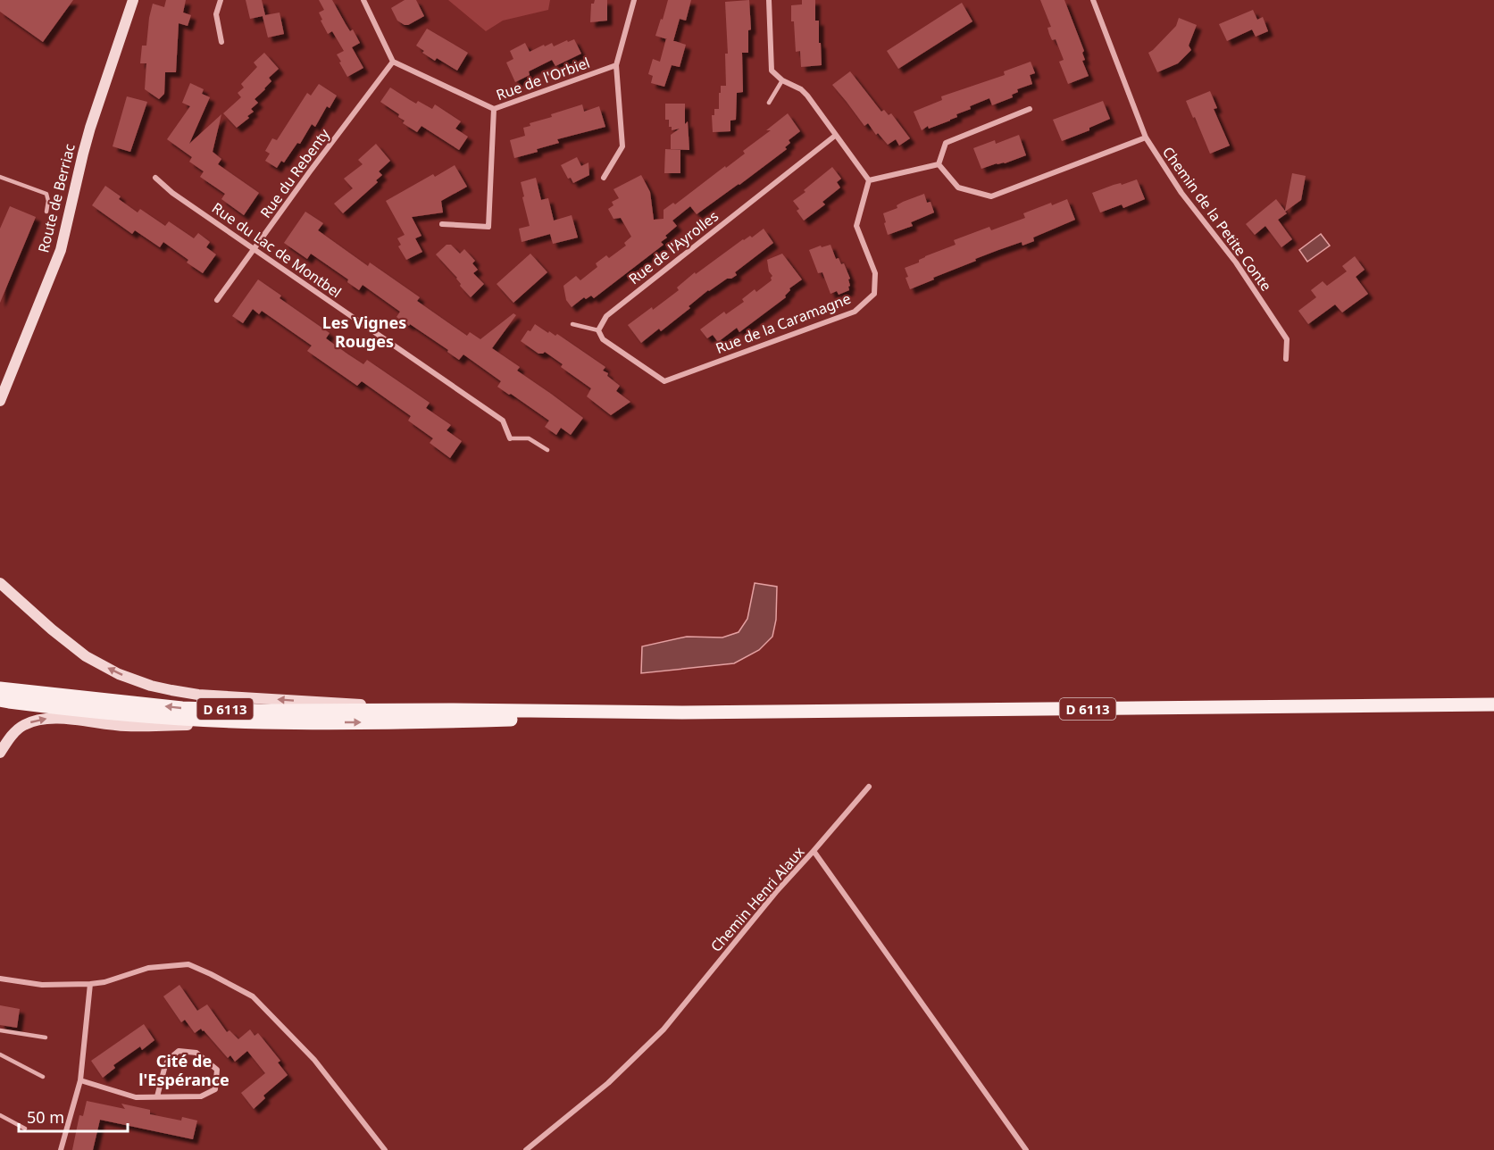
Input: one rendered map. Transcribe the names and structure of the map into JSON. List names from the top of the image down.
{
  "streets": {
    "main road": ["Route de Berriac", "D 6113"],
    "street": [
      "Rue de l'Orbiel",
      "Rue du Rebenty",
      "Chemin de la Petite Conte",
      "Rue de l'Ayrolles",
      "Rue du Lac de Montbel",
      "Rue de la Caramagne",
      "Chemin Henri Alaux"
    ]
  },
  "crossings": [
    ["Rue de l'Orbiel", "Rue du Rebenty"],
    ["Rue du Rebenty", "Rue du Lac de Montbel"],
    ["Rue de l'Ayrolles", "Rue de la Caramagne"]
  ],
  "districts": ["Les Vignes Rouges", "Cité de l'Espérance"],
  "scale_bar": "50 m"
}
